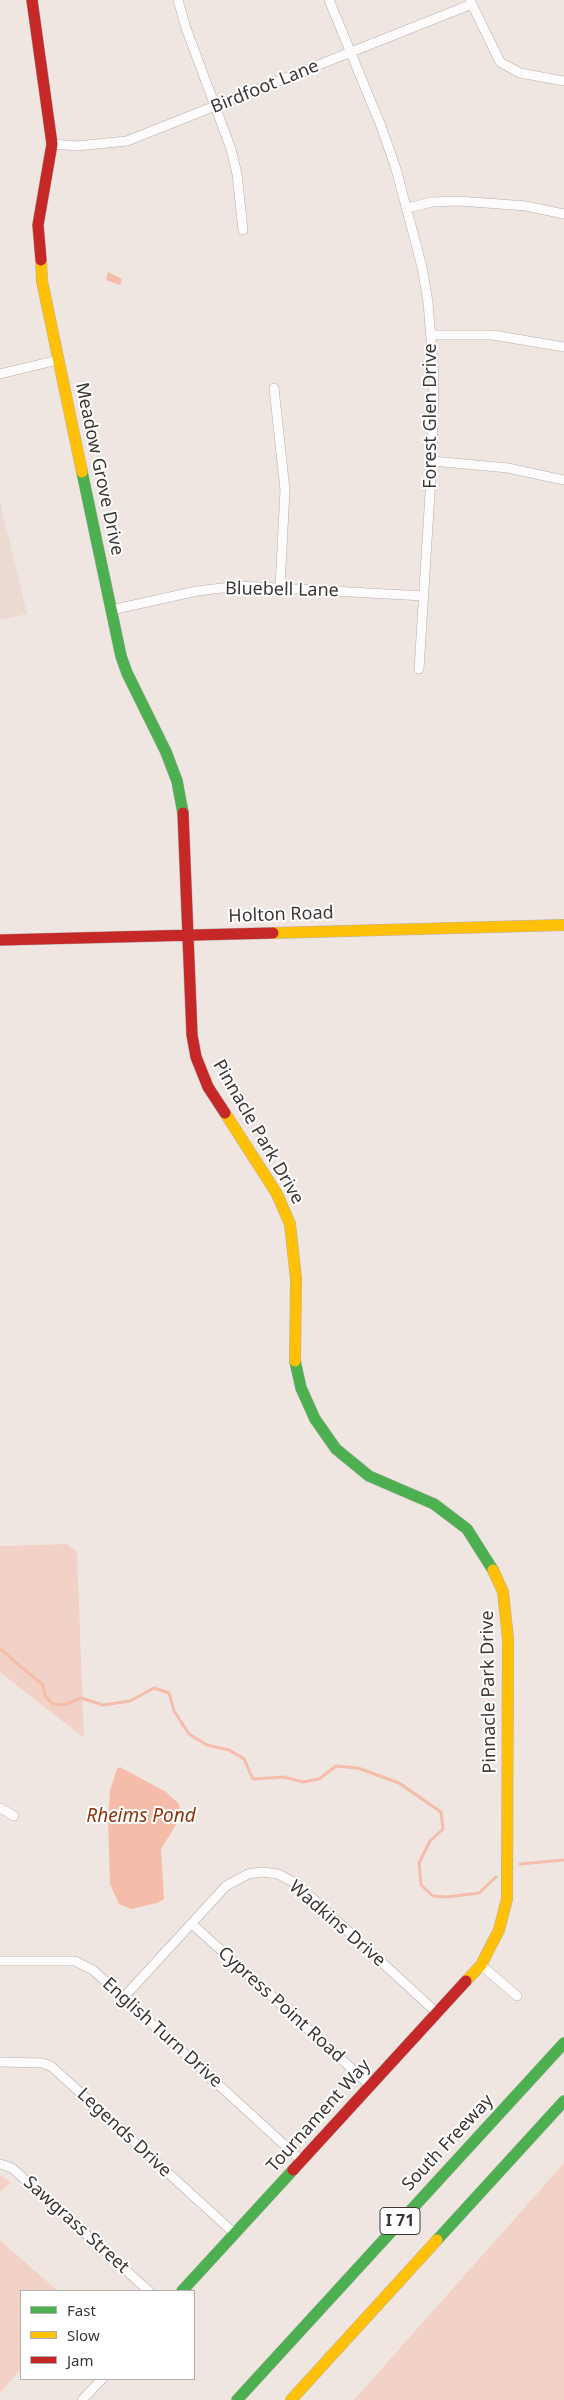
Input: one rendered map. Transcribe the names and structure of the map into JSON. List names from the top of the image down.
{
  "streets": {
    "main road": [
      "Meadow Grove Drive",
      "Holton Road",
      "Pinnacle Park Drive",
      "Tournament Way",
      "South Freeway",
      "I 71"
    ],
    "street": [
      "Birdfoot Lane",
      "Forest Glen Drive",
      "Bluebell Lane",
      "Wadkins Drive",
      "Cypress Point Road",
      "English Turn Drive",
      "Legends Drive",
      "Sawgrass Street"
    ]
  },
  "crossings": [
    ["Birdfoot Lane", "Forest Glen Drive"],
    ["Birdfoot Lane", "Meadow Grove Drive"],
    ["Forest Glen Drive", "Bluebell Lane"],
    ["Meadow Grove Drive", "Bluebell Lane"],
    ["Meadow Grove Drive", "Holton Road"],
    ["Meadow Grove Drive", "Pinnacle Park Drive"],
    ["Holton Road", "Pinnacle Park Drive"],
    ["Pinnacle Park Drive", "Tournament Way"],
    ["Wadkins Drive", "Cypress Point Road"],
    ["Wadkins Drive", "English Turn Drive"],
    ["Wadkins Drive", "Tournament Way"],
    ["Cypress Point Road", "Tournament Way"],
    ["English Turn Drive", "Tournament Way"],
    ["Tournament Way", "Legends Drive"]
  ],
  "water": ["Rheims Pond"],
  "legend": ["Fast", "Slow", "Jam"]
}
